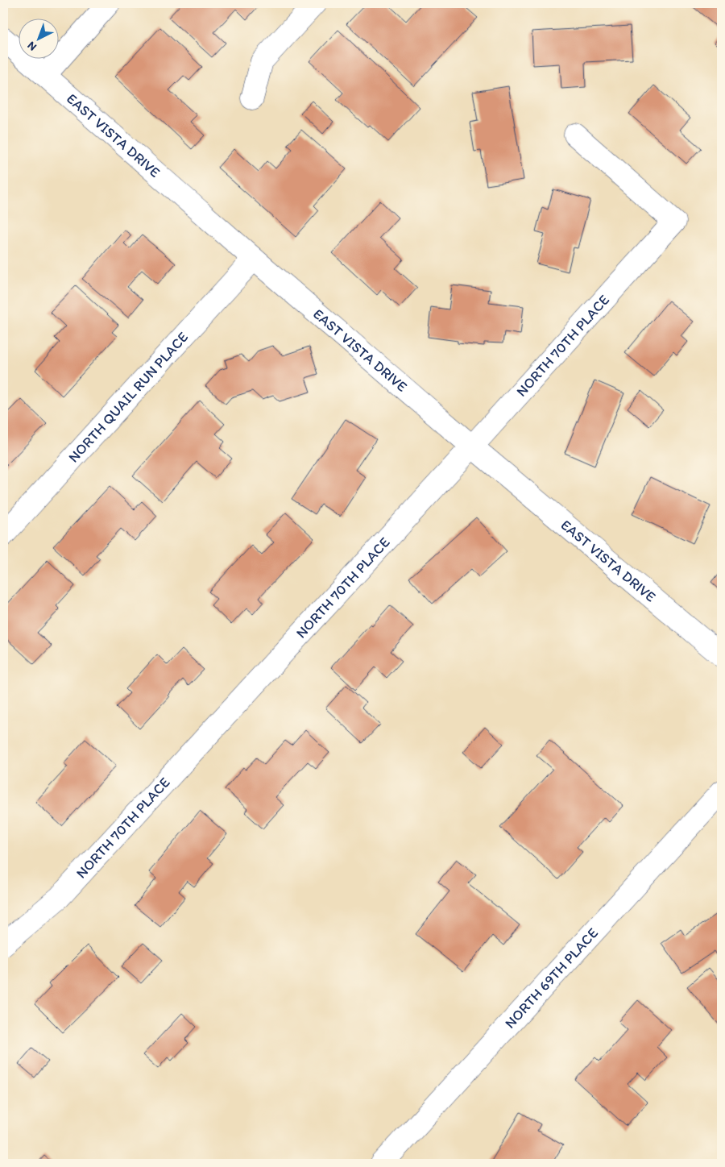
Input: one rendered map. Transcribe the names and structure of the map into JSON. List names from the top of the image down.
{
  "streets": {
    "street": [
      "EAST VISTA DRIVE",
      "NORTH 70TH PLACE",
      "NORTH QUAIL RUN PLACE",
      "NORTH 69TH PLACE"
    ]
  },
  "crossings": [
    ["EAST VISTA DRIVE", "NORTH 70TH PLACE"],
    ["EAST VISTA DRIVE", "NORTH QUAIL RUN PLACE"]
  ],
  "north": "bottom left"
}
